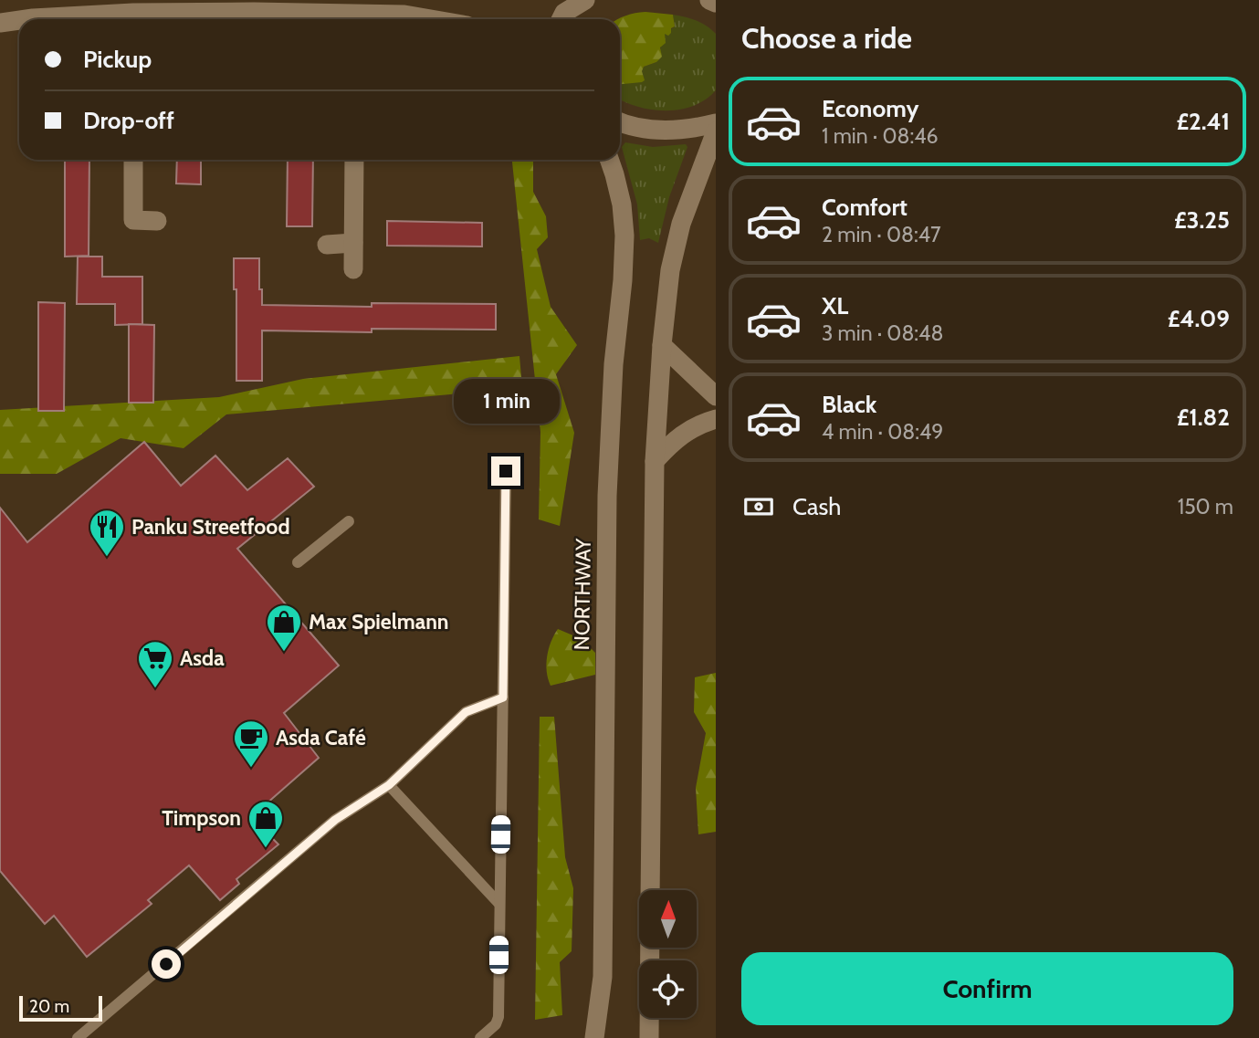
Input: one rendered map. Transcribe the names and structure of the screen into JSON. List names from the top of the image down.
{
  "streets": {
    "street": ["NORTHWAY"]
  },
  "places": {
    "restaurant": ["Panku Streetfood"],
    "shop": ["Max Spielmann", "Timpson"],
    "supermarket": ["Asda"],
    "cafe": ["Asda Café"]
  },
  "scale_bar": "20 m",
  "north": "top",
  "page": {
    "heading": "Choose a ride",
    "banner": ["Pickup", "Drop-off"],
    "list": [
      {
        "name": "Economy",
        "note": "1 min · 08:46",
        "value": "£2.41"
      },
      {
        "name": "Comfort",
        "note": "2 min · 08:47",
        "value": "£3.25"
      },
      {
        "name": "XL",
        "note": "3 min · 08:48",
        "value": "£4.09"
      },
      {
        "name": "Black",
        "note": "4 min · 08:49",
        "value": "£1.82"
      }
    ],
    "bubble": "1 min",
    "pay": ["Cash", "150 m"],
    "buttons": "Confirm",
    "scale": "20 m"
  }
}
